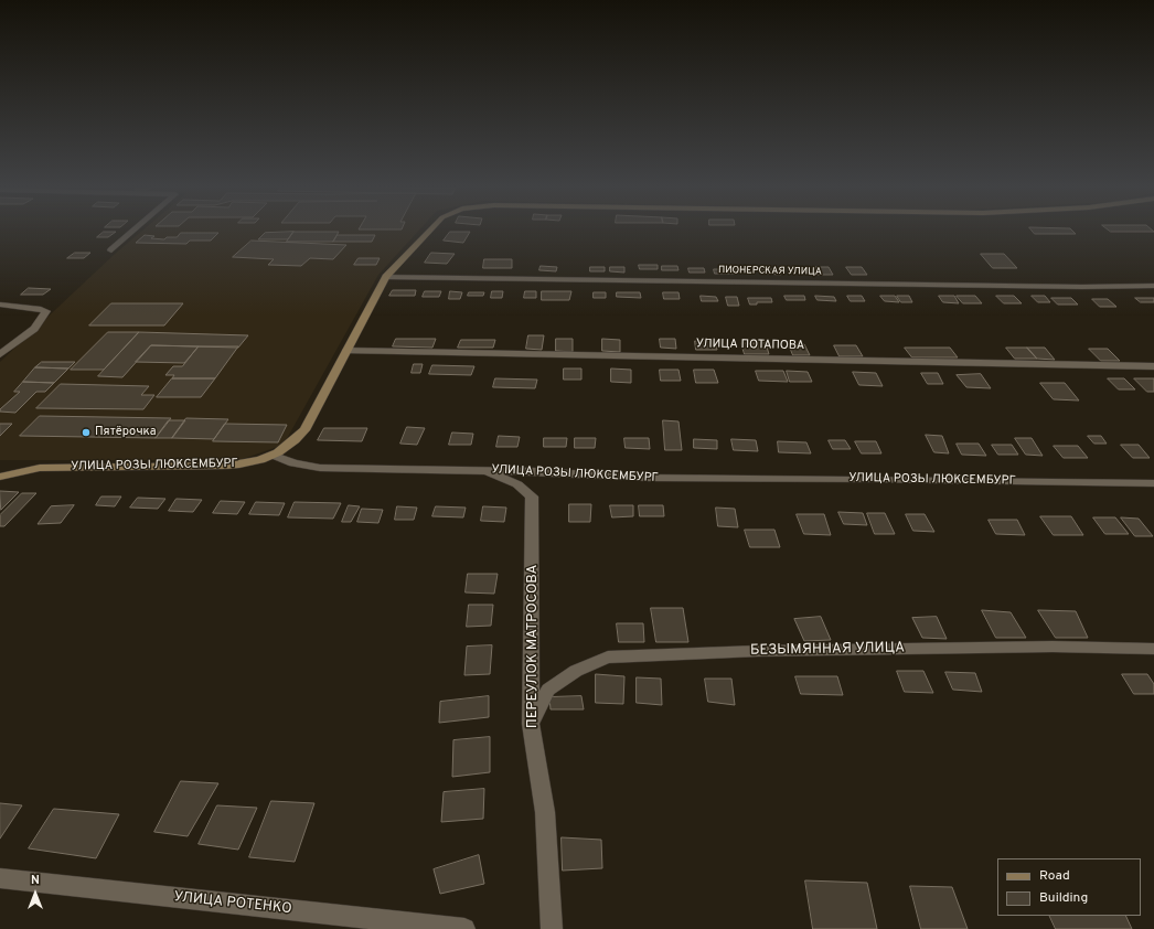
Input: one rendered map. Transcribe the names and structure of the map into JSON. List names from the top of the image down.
{
  "streets": {
    "main road": ["УЛИЦА РОЗЫ ЛЮКСЕМБУРГ"],
    "street": [
      "ПИОНЕРСКАЯ УЛИЦА",
      "УЛИЦА ПОТАПОВА",
      "ПЕРЕУЛОК МАТРОСОВА",
      "БЕЗЫМЯННАЯ УЛИЦА",
      "УЛИЦА РОТЕНКО"
    ]
  },
  "crossings": [
    ["УЛИЦА РОЗЫ ЛЮКСЕМБУРГ", "ПЕРЕУЛОК МАТРОСОВА"],
    ["ПЕРЕУЛОК МАТРОСОВА", "БЕЗЫМЯННАЯ УЛИЦА"]
  ],
  "places": ["Пятёрочка"],
  "legend": ["Road", "Building"],
  "north": "top"
}
